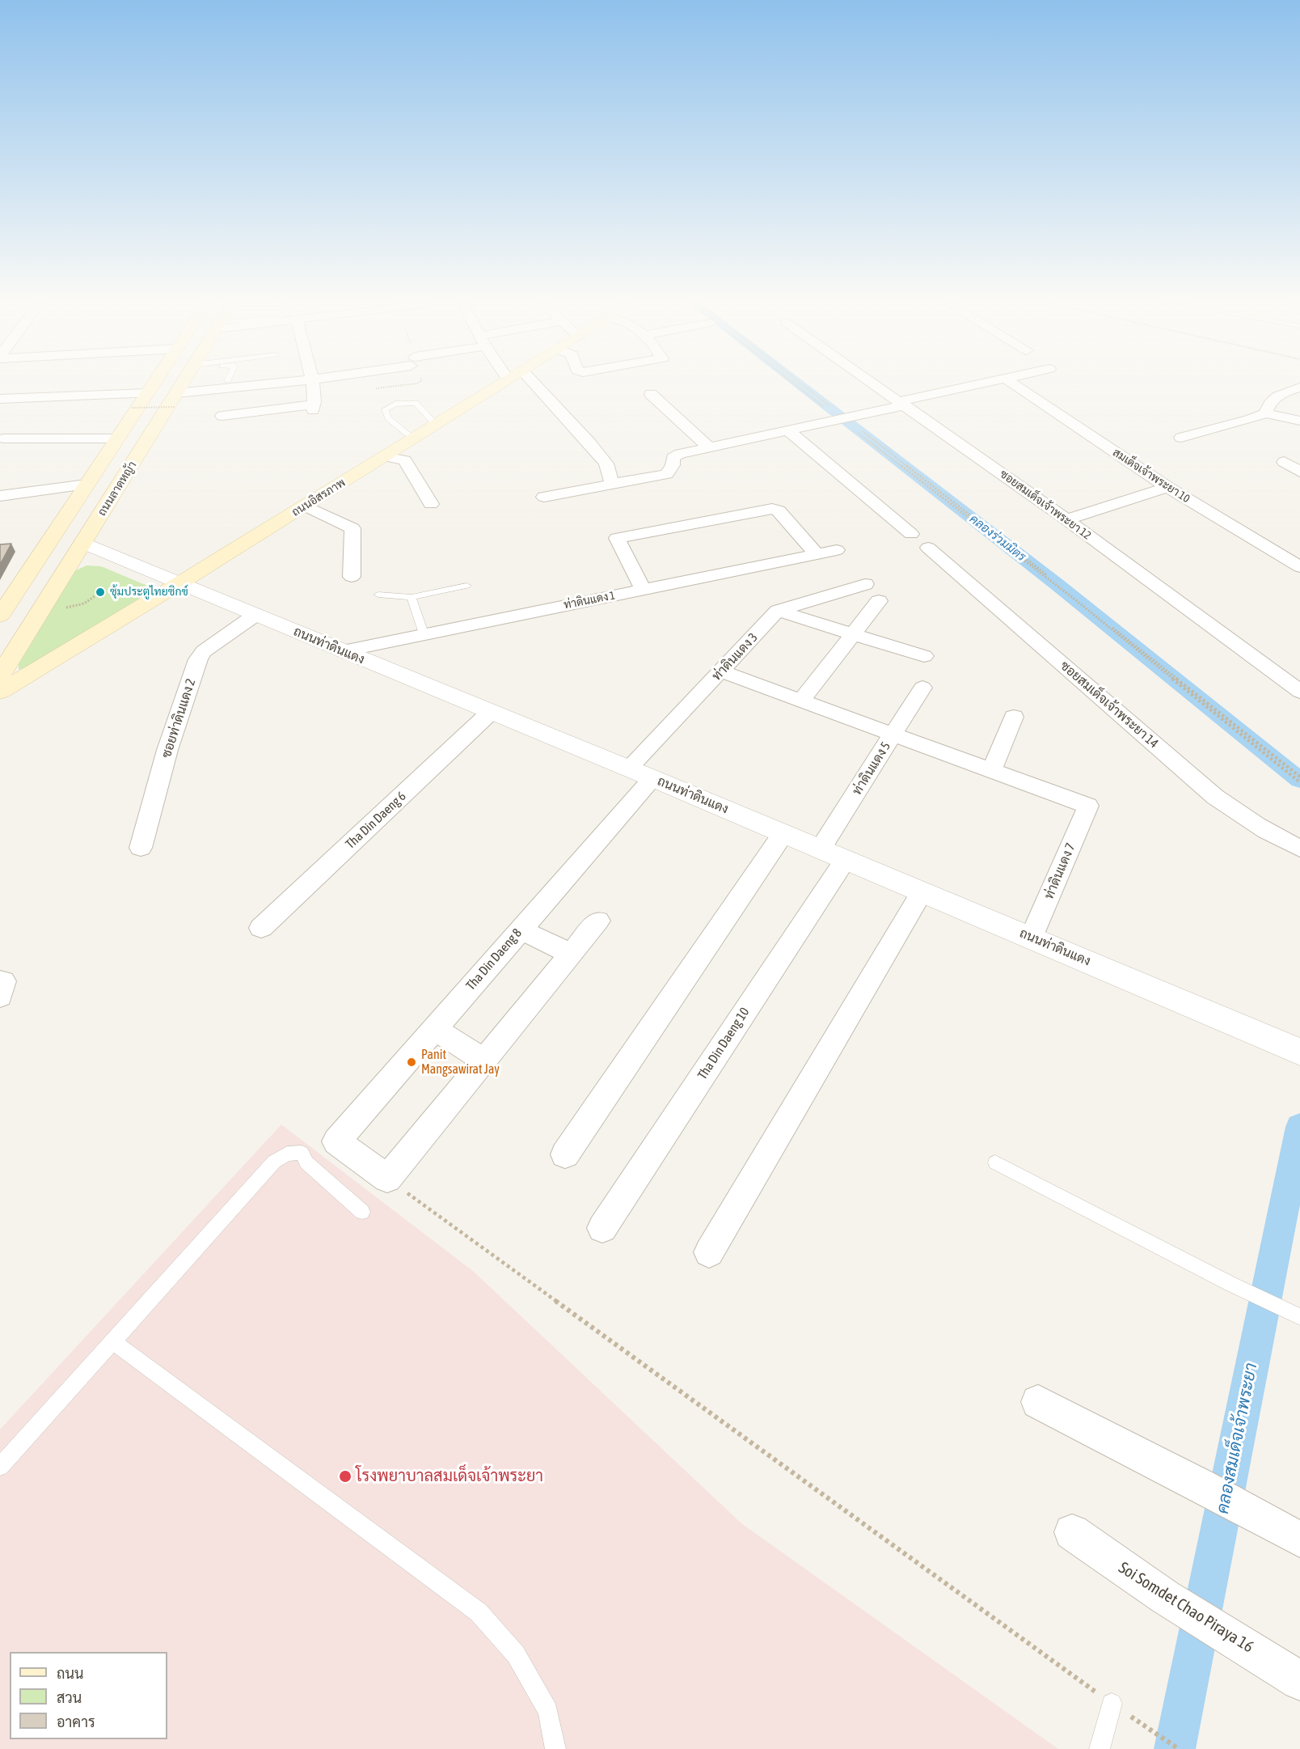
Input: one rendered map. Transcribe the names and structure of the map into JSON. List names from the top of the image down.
{
  "streets": {
    "main road": ["ถนนลาดหญ้า", "ถนนอิสรภาพ"],
    "street": [
      "สมเด็จเจ้าพระยา 10",
      "ซอยสมเด็จเจ้าพระยา 12",
      "ท่าดินแดง 1",
      "ถนนท่าดินแดง",
      "ท่าดินแดง 3",
      "ซอยสมเด็จเจ้าพระยา 14",
      "ซอยท่าดินแดง 2",
      "ท่าดินแดง 5",
      "Tha Din Daeng 6",
      "ท่าดินแดง 7",
      "Tha Din Daeng 8",
      "Tha Din Daeng 10",
      "Soi Somdet Chao Piraya 16"
    ]
  },
  "crossings": [
    ["ถนนลาดหญ้า", "ถนนท่าดินแดง"],
    ["ถนนอิสรภาพ", "ถนนท่าดินแดง"],
    ["ท่าดินแดง 1", "ถนนท่าดินแดง"],
    ["ถนนท่าดินแดง", "ท่าดินแดง 3"],
    ["ถนนท่าดินแดง", "ซอยท่าดินแดง 2"],
    ["ถนนท่าดินแดง", "ท่าดินแดง 5"],
    ["ถนนท่าดินแดง", "Tha Din Daeng 6"],
    ["ถนนท่าดินแดง", "ท่าดินแดง 7"],
    ["ถนนท่าดินแดง", "Tha Din Daeng 8"],
    ["ถนนท่าดินแดง", "Tha Din Daeng 10"]
  ],
  "water": ["คลองร่วมมิตร", "คลองสมเด็จเจ้าพระยา"],
  "places": ["ซุ้มประตูไทยซิกข์", "Panit Mangsawirat Jay", "โรงพยาบาลสมเด็จเจ้าพระยา"],
  "legend": ["ถนน", "สวน", "อาคาร"]
}
